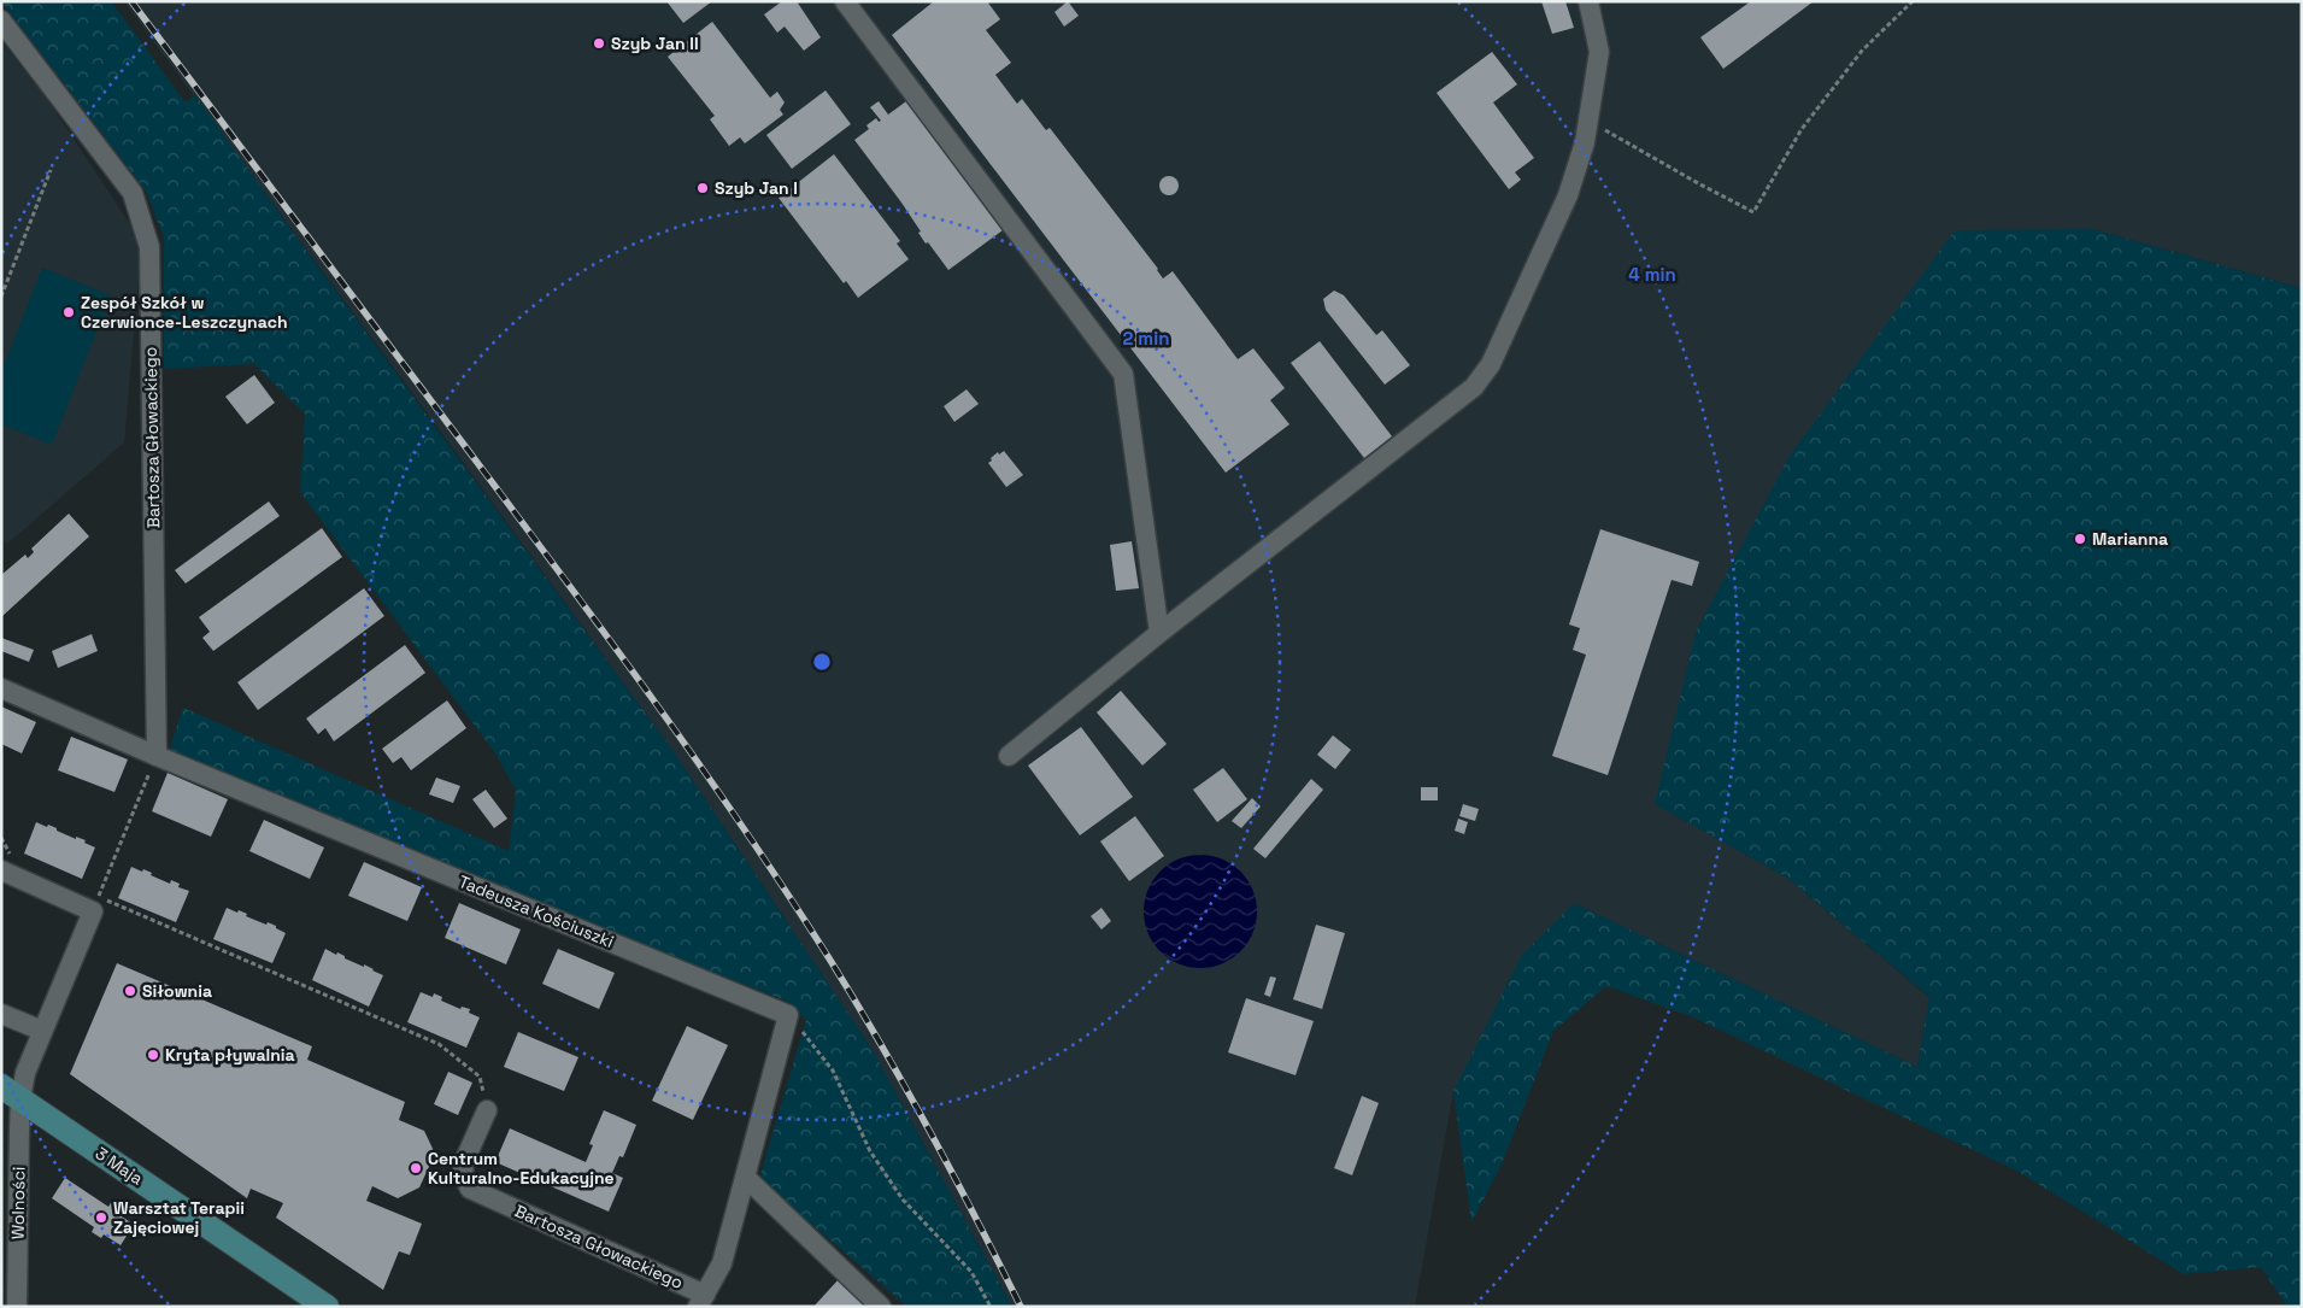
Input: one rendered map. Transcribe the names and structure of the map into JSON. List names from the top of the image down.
{
  "streets": {
    "main road": ["3 Maja"],
    "street": ["Bartosza Głowackiego", "Tadeusza Kościuszki", "Wolności"]
  },
  "crossings": [
    ["Bartosza Głowackiego", "Tadeusza Kościuszki"],
    ["3 Maja", "Wolności"]
  ],
  "places": [
    "Szyb Jan II",
    "Szyb Jan I",
    "Zespół Szkół w Czerwionce-Leszczynach",
    "Marianna",
    "Siłownia",
    "Kryta pływalnia",
    "Centrum Kulturalno-Edukacyjne",
    "Warsztat Terapii Zajęciowej"
  ],
  "rings": ["4 min", "2 min"]
}
